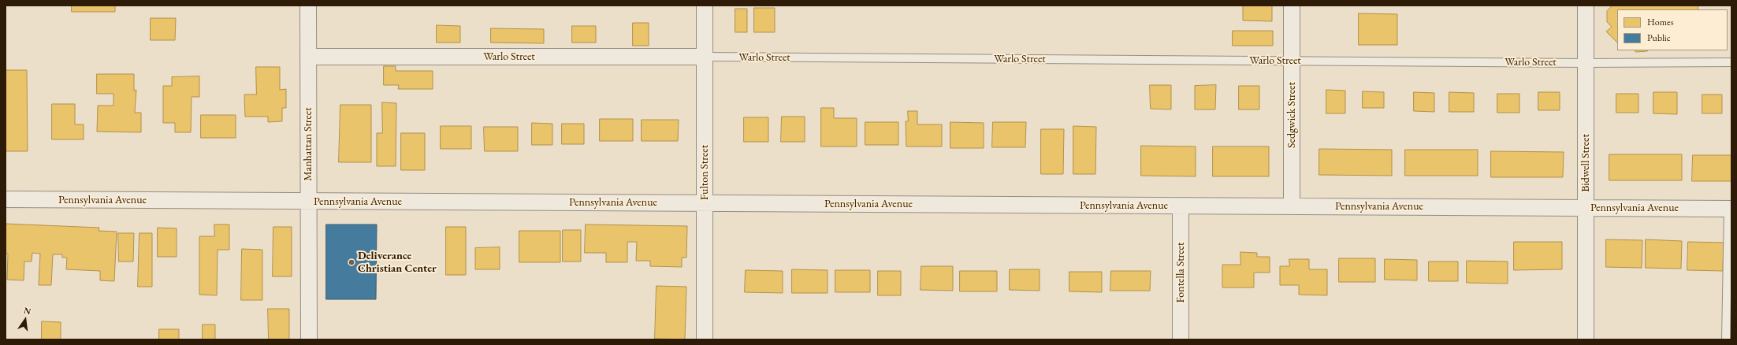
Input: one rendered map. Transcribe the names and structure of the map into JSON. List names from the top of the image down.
{
  "streets": {
    "street": [
      "Warlo Street",
      "Sedgwick Street",
      "Manhattan Street",
      "Bidwell Street",
      "Fulton Street",
      "Pennsylvania Avenue",
      "Fontella Street"
    ]
  },
  "crossings": [
    ["Warlo Street", "Sedgwick Street"],
    ["Warlo Street", "Manhattan Street"],
    ["Warlo Street", "Bidwell Street"],
    ["Warlo Street", "Fulton Street"],
    ["Sedgwick Street", "Pennsylvania Avenue"],
    ["Manhattan Street", "Pennsylvania Avenue"],
    ["Bidwell Street", "Pennsylvania Avenue"],
    ["Fulton Street", "Pennsylvania Avenue"],
    ["Pennsylvania Avenue", "Fontella Street"]
  ],
  "places": ["Deliverance Christian Center"],
  "legend": ["Homes", "Public"],
  "north": "top"
}
